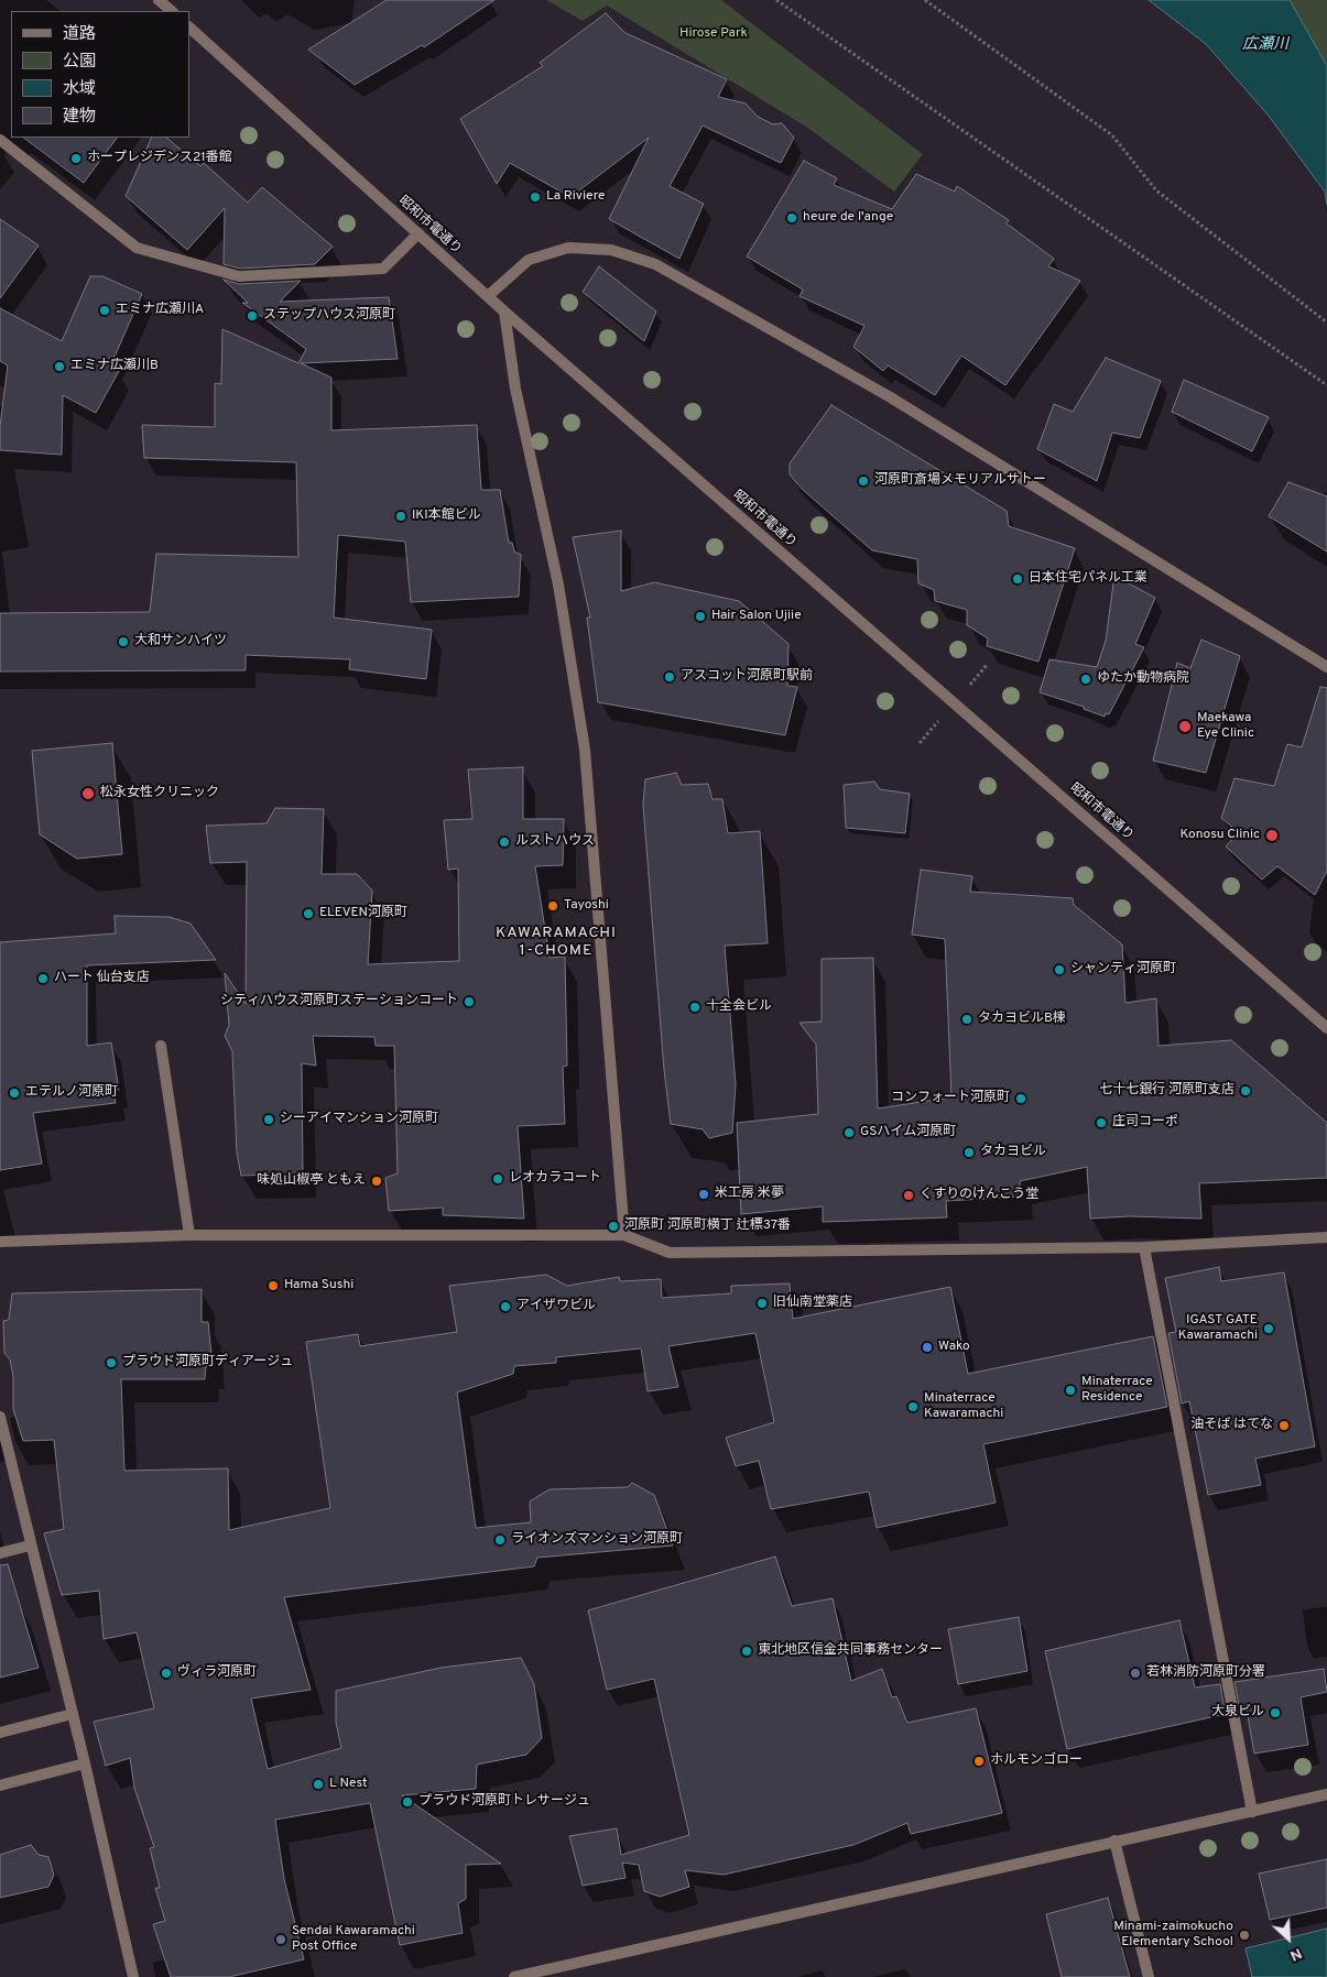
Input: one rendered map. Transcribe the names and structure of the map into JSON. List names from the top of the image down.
{
  "streets": {
    "street": ["昭和市電通り"]
  },
  "districts": ["KAWARAMACHI 1-CHOME"],
  "water": ["広瀬川"],
  "parks": ["Hirose Park"],
  "places": [
    "ホープレジデンス21番館",
    "La Riviere",
    "heure de l'ange",
    "エミナ広瀬川A",
    "ステップハウス河原町",
    "エミナ広瀬川B",
    "河原町斎場メモリアルサトー",
    "IKI本館ビル",
    "日本住宅パネル工業",
    "Hair Salon Ujiie",
    "大和サンハイツ",
    "アスコット河原町駅前",
    "ゆたか動物病院",
    "Maekawa Eye Clinic",
    "松永女性クリニック",
    "Konosu Clinic",
    "ルストハウス",
    "Tayoshi",
    "ELEVEN河原町",
    "シャンティ河原町",
    "ハート 仙台支店",
    "シティハウス河原町ステーションコート",
    "十全会ビル",
    "タカヨビルB棟",
    "七十七銀行 河原町支店",
    "エテルノ河原町",
    "コンフォート河原町",
    "シーアイマンション河原町",
    "庄司コーポ",
    "GSハイム河原町",
    "タカヨビル",
    "レオカラコート",
    "味処山椒亭 ともえ",
    "米工房 米夢",
    "くすりのけんこう堂",
    "河原町 河原町横丁 辻標37番",
    "Hama Sushi",
    "旧仙南堂薬店",
    "アイザワビル",
    "IGAST GATE Kawaramachi",
    "Wako",
    "プラウド河原町ディアージュ",
    "Minaterrace Residence",
    "Minaterrace Kawaramachi",
    "油そば はてな",
    "ライオンズマンション河原町",
    "東北地区信金共同事務センター",
    "ヴィラ河原町",
    "若林消防河原町分署",
    "大泉ビル",
    "ホルモンゴロー",
    "L Nest",
    "プラウド河原町トレサージュ",
    "Minami-zaimokucho Elementary School",
    "Sendai Kawaramachi Post Office"
  ],
  "legend": [
    "道路",
    "公園",
    "水域",
    "建物"
  ],
  "north": "bottom right"
}
